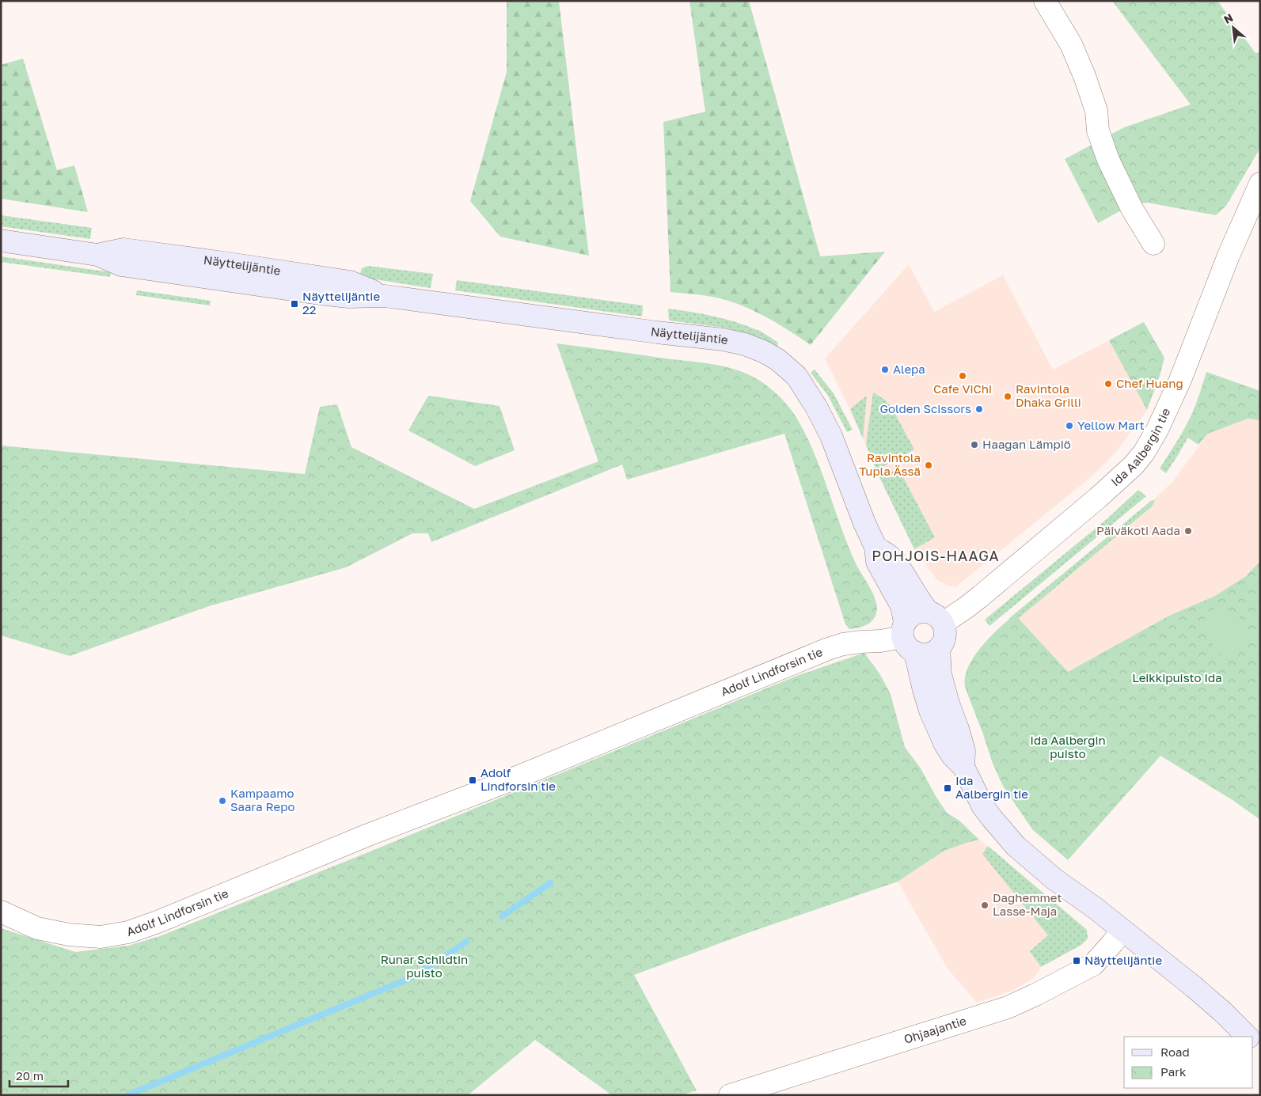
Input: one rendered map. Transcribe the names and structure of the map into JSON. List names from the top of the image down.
{
  "streets": {
    "main road": ["Näyttelijäntie"],
    "street": ["Ida Aalbergin tie", "Adolf Lindforsin tie", "Ohjaajantie"]
  },
  "crossings": [
    ["Näyttelijäntie", "Ida Aalbergin tie"],
    ["Näyttelijäntie", "Adolf Lindforsin tie"],
    ["Näyttelijäntie", "Ohjaajantie"],
    ["Ida Aalbergin tie", "Adolf Lindforsin tie"]
  ],
  "districts": ["POHJOIS-HAAGA"],
  "parks": ["Leikkipuisto Ida", "Ida Aalbergin puisto", "Runar Schildtin puisto"],
  "places": {
    "transit": [
      "Näyttelijäntie 22",
      "Adolf Lindforsin tie",
      "Ida Aalbergin tie",
      "Näyttelijäntie"
    ],
    "other": [
      "Alepa",
      "Cafe ViChi",
      "Chef Huang",
      "Ravintola Dhaka Grilli",
      "Golden Scissors",
      "Yellow Mart",
      "Haagan Lämpiö",
      "Ravintola Tupla Ässä",
      "Päiväkoti Aada",
      "Kampaamo Saara Repo",
      "Daghemmet Lasse-Maja"
    ]
  },
  "legend": ["Road", "Park"],
  "scale_bar": "20 m",
  "north": "top left"
}
